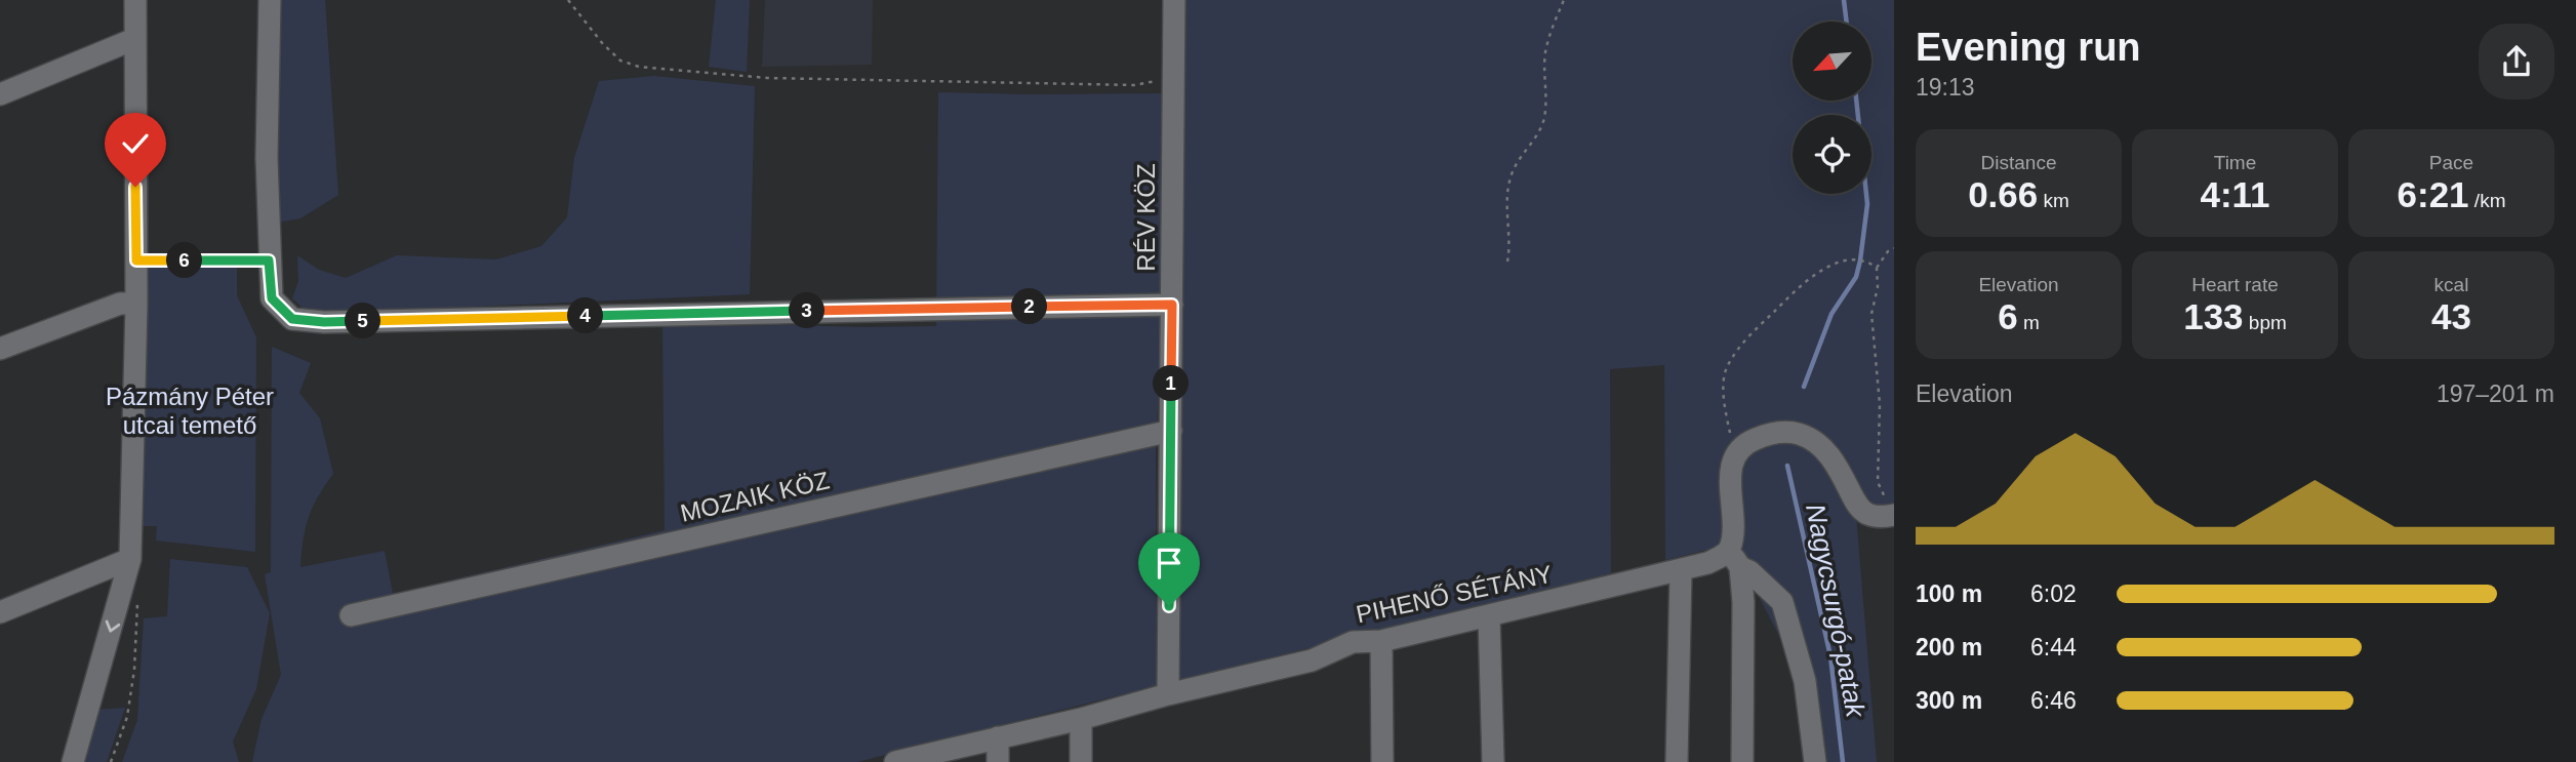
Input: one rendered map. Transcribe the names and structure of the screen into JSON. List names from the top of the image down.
{
  "streets": {
    "street": ["RÉV KÖZ", "MOZAIK KÖZ", "PIHENŐ SÉTÁNY"]
  },
  "crossings": [
    ["RÉV KÖZ", "MOZAIK KÖZ"],
    ["RÉV KÖZ", "PIHENŐ SÉTÁNY"]
  ],
  "water": ["Nagycsurgó-patak"],
  "parks": ["Pázmány Péter utcai temető"],
  "north": "bottom left",
  "page": {
    "heading": ["Evening run", "19:13"],
    "stats": [
      ["Distance", "0.66 km"],
      ["Time", "4:11"],
      ["Pace", "6:21 /km"],
      ["Elevation", "6 m"],
      ["Heart rate", "133 bpm"],
      ["kcal", "43"]
    ],
    "pins": [
      "6",
      "2",
      "3",
      "4",
      "5",
      "1"
    ],
    "chart": ["Elevation", "197–201 m"],
    "list": [
      {
        "name": "100 m",
        "note": "6:02"
      },
      {
        "name": "200 m",
        "note": "6:44"
      },
      {
        "name": "300 m",
        "note": "6:46"
      }
    ]
  }
}
